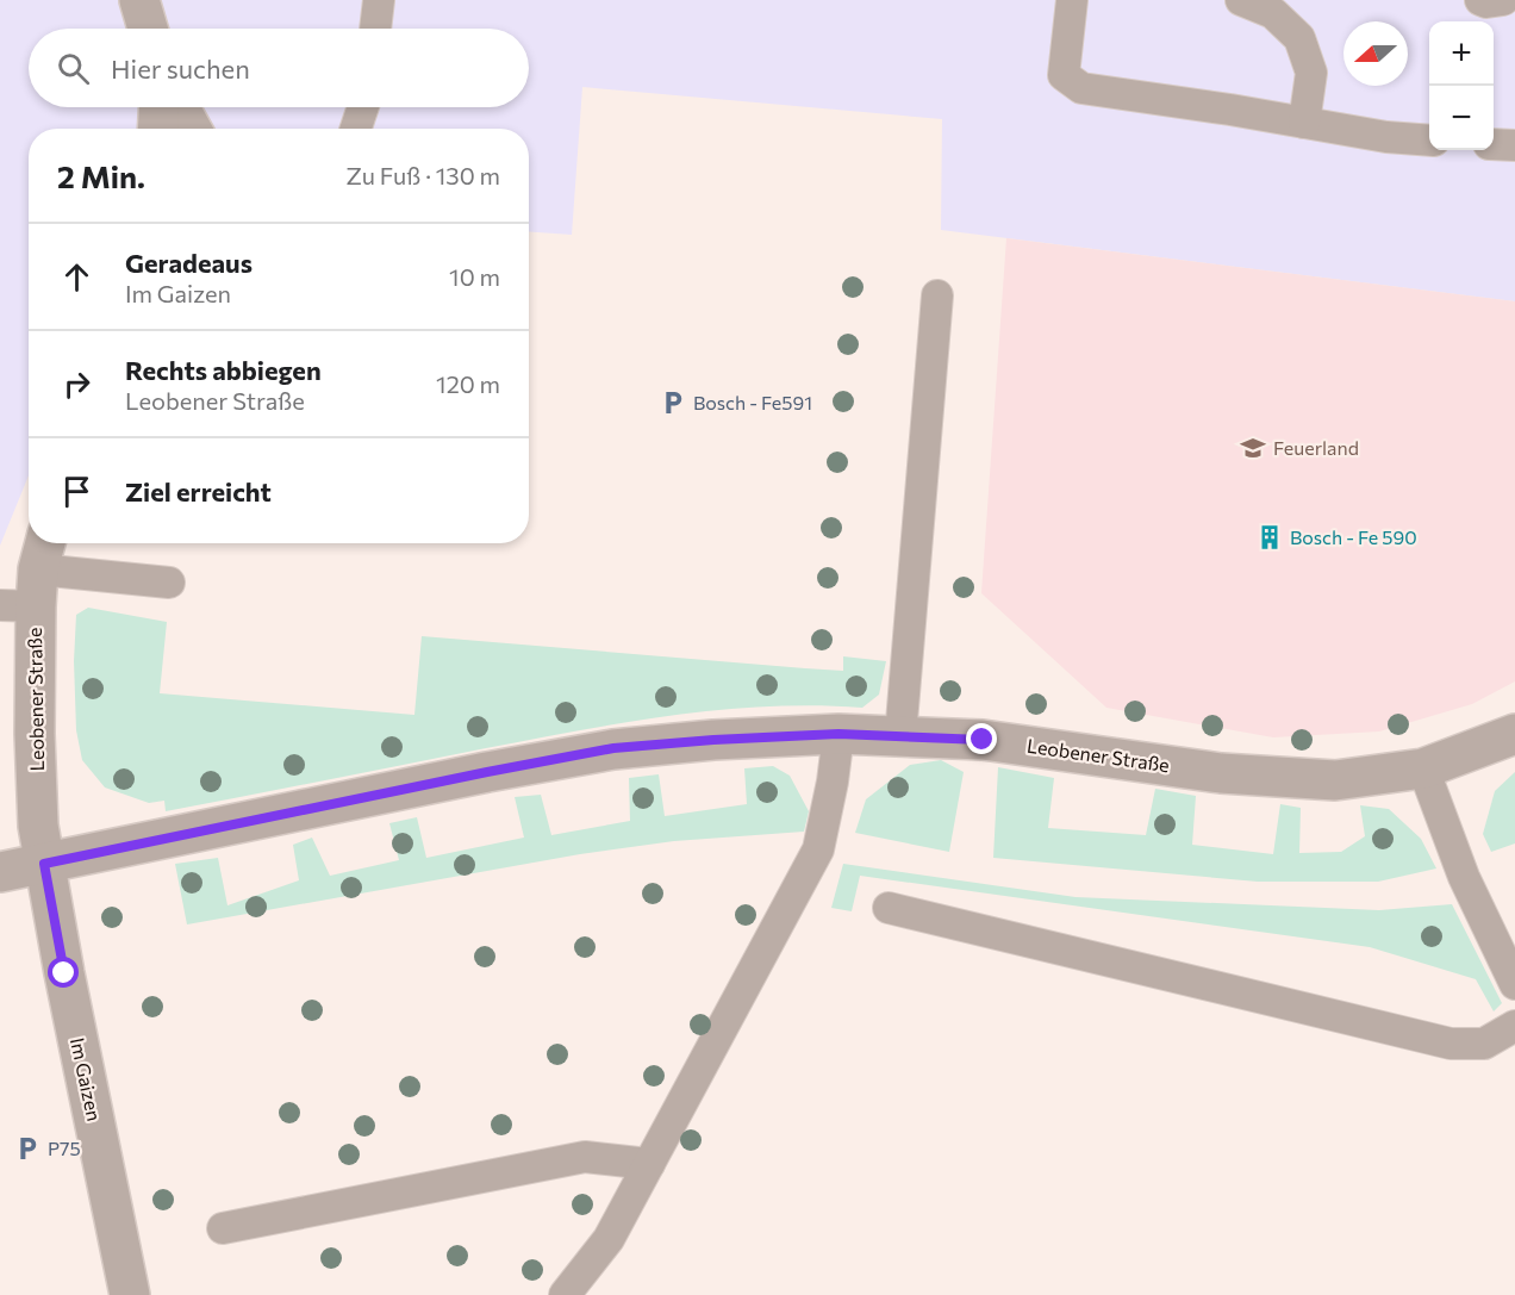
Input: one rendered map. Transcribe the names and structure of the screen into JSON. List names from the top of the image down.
{
  "streets": {
    "street": ["Leobener Straße", "Im Gaizen"]
  },
  "crossings": [
    ["Leobener Straße", "Im Gaizen"]
  ],
  "places": {
    "parking": ["Bosch - Fe591", "P75"],
    "school or university": ["Feuerland"],
    "building": ["Bosch - Fe 590"]
  },
  "north": "left",
  "page": {
    "map_buttons": ["+", "−"],
    "search": "Hier suchen",
    "heading": ["2 Min.", "Zu Fuß · 130 m"],
    "list": [
      ["Geradeaus", "Im Gaizen", "10 m"],
      ["Rechts abbiegen", "Leobener Straße", "120 m"],
      "Ziel erreicht"
    ]
  }
}
